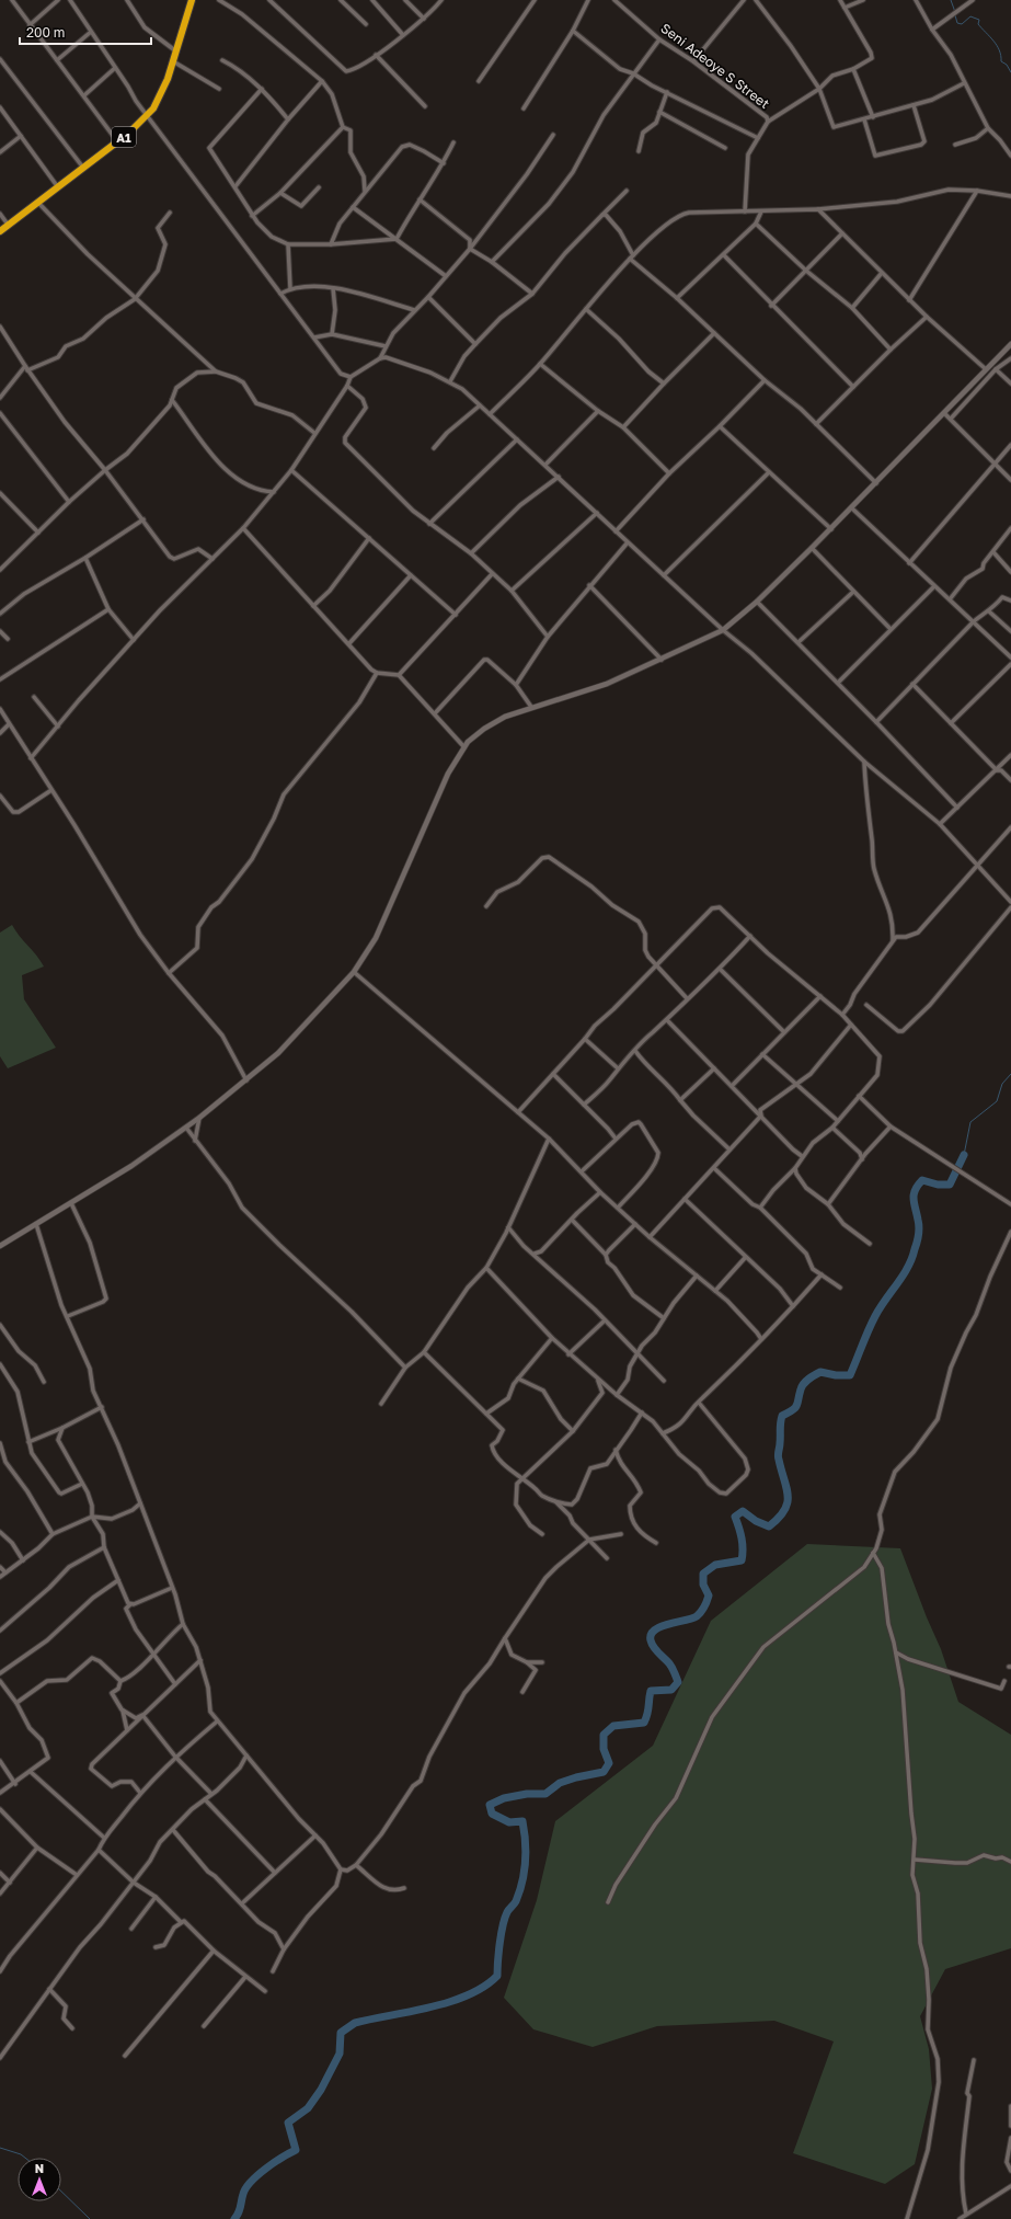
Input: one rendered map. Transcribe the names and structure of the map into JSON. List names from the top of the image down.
{
  "streets": {
    "highway": ["A1"],
    "street": ["Seni Adeoye S Street"]
  },
  "scale_bar": "200 m",
  "north": "top"
}
